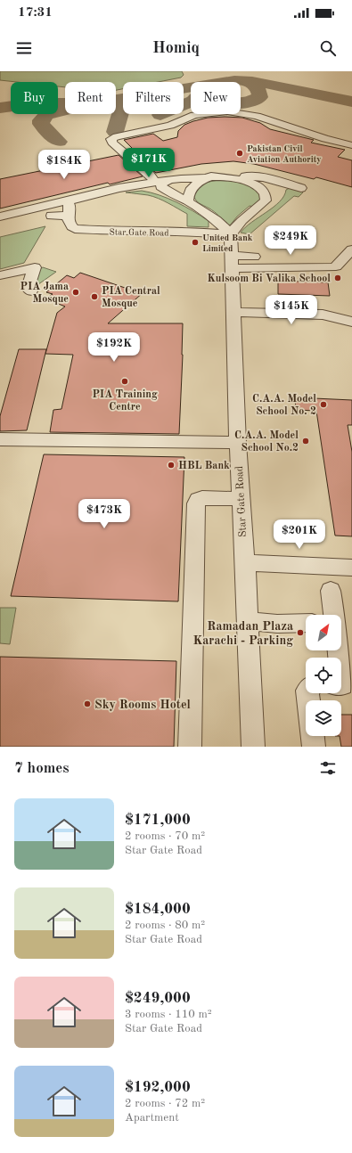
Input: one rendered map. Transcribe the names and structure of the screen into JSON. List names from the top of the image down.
{
  "streets": {
    "street": ["Star Gate Road"]
  },
  "places": [
    "Pakistan Civil Aviation Authority",
    "United Bank Limited",
    "Kulsoom Bi Valika School",
    "PIA Jama Mosque",
    "PIA Central Mosque",
    "PIA Training Centre",
    "C.A.A. Model School No. 2",
    "C.A.A. Model School No.2",
    "HBL Bank",
    "Ramadan Plaza Karachi - Parking",
    "Sky Rooms Hotel"
  ],
  "north": "top right",
  "page": {
    "status": "17:31",
    "header": "Homiq",
    "chip": [
      "Buy",
      "Rent",
      "Filters",
      "New"
    ],
    "price": [
      "$171K",
      "$184K",
      "$249K",
      "$145K",
      "$192K",
      "$473K",
      "$201K"
    ],
    "heading": "7 homes",
    "list": [
      {
        "name": "$171,000",
        "note": "2 rooms · 70 m² · Star Gate Road"
      },
      {
        "name": "$184,000",
        "note": "2 rooms · 80 m² · Star Gate Road"
      },
      {
        "name": "$249,000",
        "note": "3 rooms · 110 m² · Star Gate Road"
      },
      {
        "name": "$192,000",
        "note": "2 rooms · 72 m² · Apartment"
      }
    ]
  }
}
